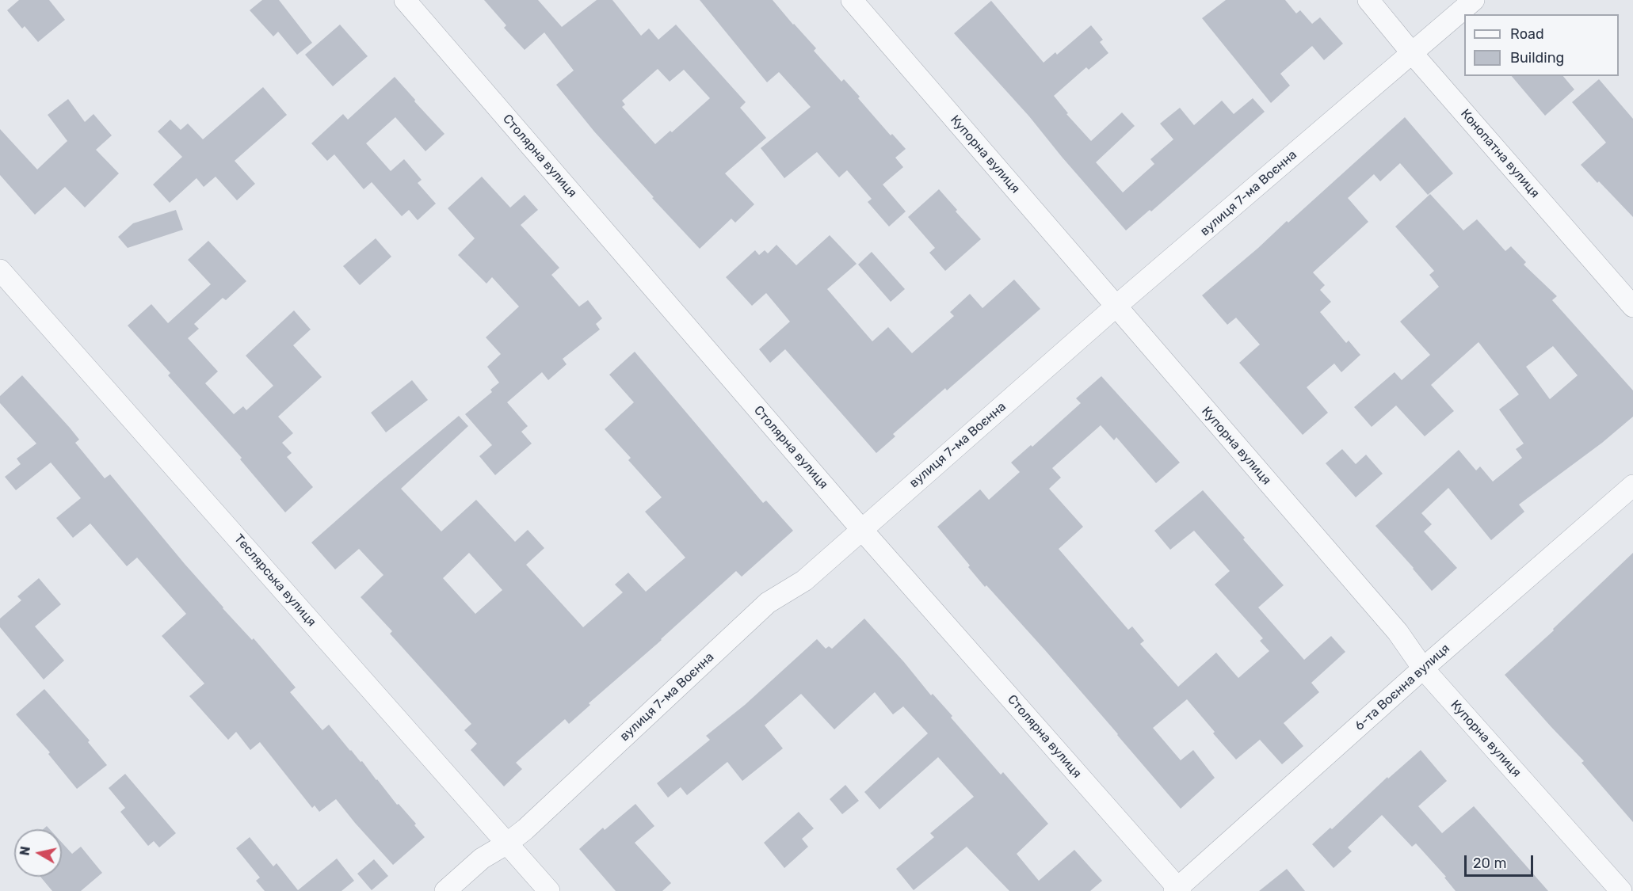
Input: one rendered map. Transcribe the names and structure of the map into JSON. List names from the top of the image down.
{
  "streets": {
    "street": [
      "Конопатна вулиця",
      "Купорна вулиця",
      "Столярна вулиця",
      "вулиця 7-ма Воєнна",
      "Теслярська вулиця",
      "6-та Воєнна вулиця"
    ]
  },
  "crossings": [
    ["Конопатна вулиця", "вулиця 7-ма Воєнна"],
    ["Купорна вулиця", "вулиця 7-ма Воєнна"],
    ["Купорна вулиця", "6-та Воєнна вулиця"],
    ["Столярна вулиця", "вулиця 7-ма Воєнна"],
    ["Столярна вулиця", "6-та Воєнна вулиця"],
    ["вулиця 7-ма Воєнна", "Теслярська вулиця"]
  ],
  "legend": ["Road", "Building"],
  "scale_bar": "20 m",
  "north": "left"
}
